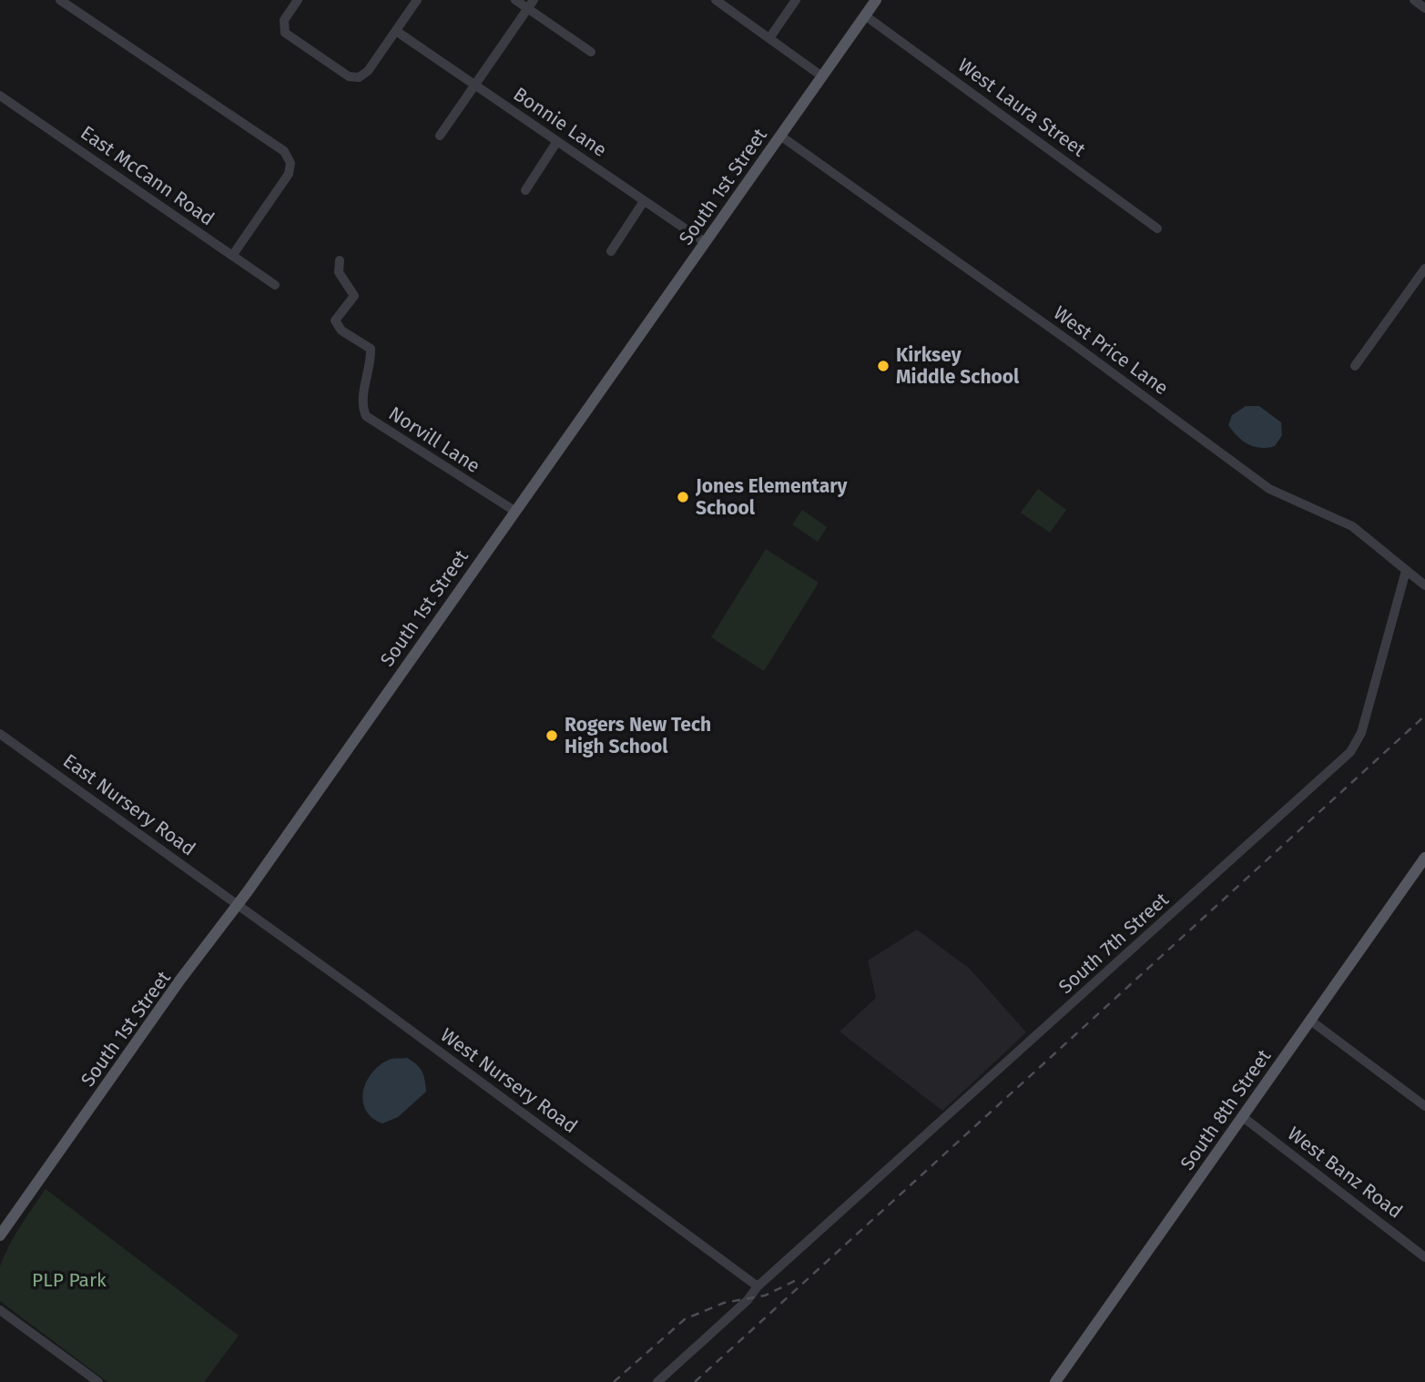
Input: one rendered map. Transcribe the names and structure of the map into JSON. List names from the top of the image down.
{
  "streets": {
    "main road": ["South 1st Street", "South 8th Street"],
    "street": [
      "West Laura Street",
      "Bonnie Lane",
      "East McCann Road",
      "West Price Lane",
      "Norvill Lane",
      "East Nursery Road",
      "South 7th Street",
      "West Nursery Road",
      "West Banz Road"
    ]
  },
  "crossings": [
    ["West Laura Street", "South 1st Street"],
    ["Bonnie Lane", "South 1st Street"],
    ["South 1st Street", "West Price Lane"],
    ["South 1st Street", "Norvill Lane"],
    ["South 1st Street", "East Nursery Road"],
    ["South 1st Street", "West Nursery Road"],
    ["West Price Lane", "South 7th Street"],
    ["East Nursery Road", "West Nursery Road"],
    ["South 7th Street", "West Nursery Road"],
    ["South 8th Street", "West Banz Road"]
  ],
  "parks": ["PLP Park"],
  "places": ["Kirksey Middle School", "Jones Elementary School", "Rogers New Tech High School"]
}
